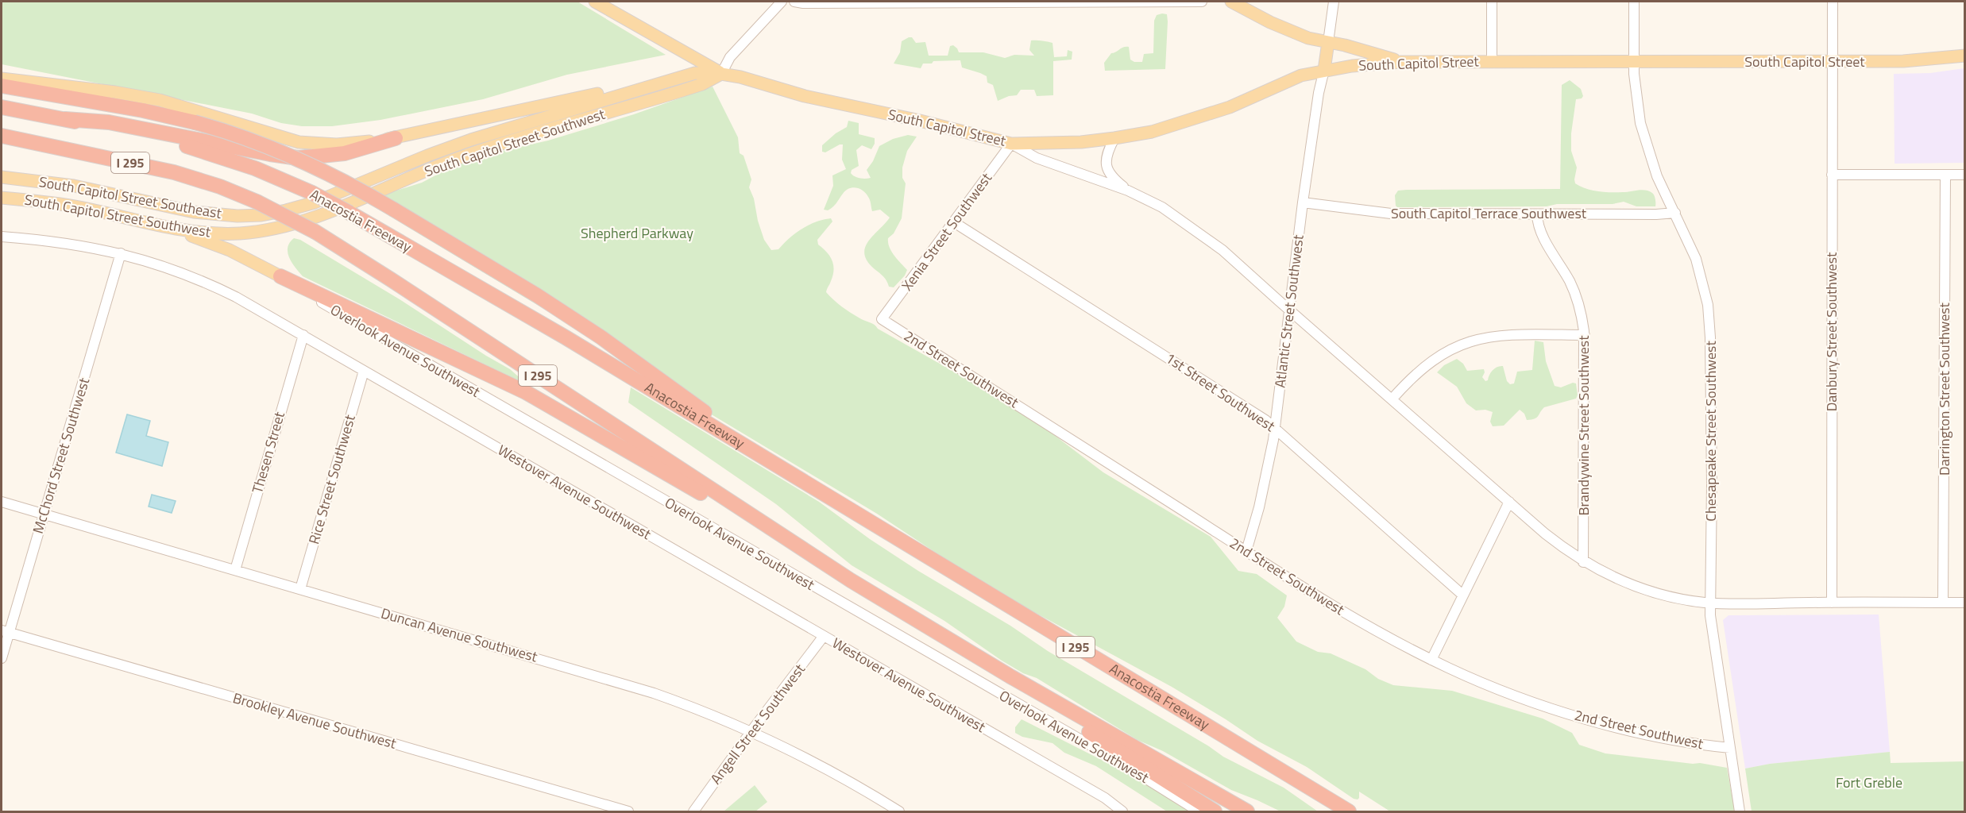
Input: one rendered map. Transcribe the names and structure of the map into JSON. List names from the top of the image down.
{
  "streets": {
    "highway": ["I 295", "Anacostia Freeway"],
    "main road": ["South Capitol Street", "South Capitol Street Southwest", "South Capitol Street Southeast"],
    "street": [
      "South Capitol Terrace Southwest",
      "Xenia Street Southwest",
      "Atlantic Street Southwest",
      "Danbury Street Southwest",
      "Overlook Avenue Southwest",
      "2nd Street Southwest",
      "Darrington Street Southwest",
      "1st Street Southwest",
      "Brandywine Street Southwest",
      "Chesapeake Street Southwest",
      "Thesen Street",
      "McChord Street Southwest",
      "Rice Street Southwest",
      "Westover Avenue Southwest",
      "Duncan Avenue Southwest",
      "Brookley Avenue Southwest",
      "Angell Street Southwest"
    ]
  },
  "crossings": [
    ["South Capitol Street", "South Capitol Street Southwest"],
    ["South Capitol Street", "South Capitol Street Southeast"],
    ["South Capitol Street", "Xenia Street Southwest"],
    ["South Capitol Street", "Atlantic Street Southwest"],
    ["South Capitol Street", "Danbury Street Southwest"],
    ["South Capitol Street", "Chesapeake Street Southwest"],
    ["South Capitol Street Southwest", "South Capitol Street Southeast"],
    ["South Capitol Terrace Southwest", "Atlantic Street Southwest"],
    ["South Capitol Terrace Southwest", "Brandywine Street Southwest"],
    ["South Capitol Terrace Southwest", "Chesapeake Street Southwest"],
    ["Xenia Street Southwest", "2nd Street Southwest"],
    ["Xenia Street Southwest", "1st Street Southwest"],
    ["Atlantic Street Southwest", "2nd Street Southwest"],
    ["Atlantic Street Southwest", "1st Street Southwest"],
    ["2nd Street Southwest", "Chesapeake Street Southwest"],
    ["Thesen Street", "Westover Avenue Southwest"],
    ["Thesen Street", "Duncan Avenue Southwest"],
    ["McChord Street Southwest", "Westover Avenue Southwest"],
    ["McChord Street Southwest", "Duncan Avenue Southwest"],
    ["McChord Street Southwest", "Brookley Avenue Southwest"],
    ["Rice Street Southwest", "Westover Avenue Southwest"],
    ["Rice Street Southwest", "Duncan Avenue Southwest"],
    ["Westover Avenue Southwest", "Angell Street Southwest"],
    ["Duncan Avenue Southwest", "Angell Street Southwest"]
  ],
  "parks": ["Shepherd Parkway", "Fort Greble"]
}
